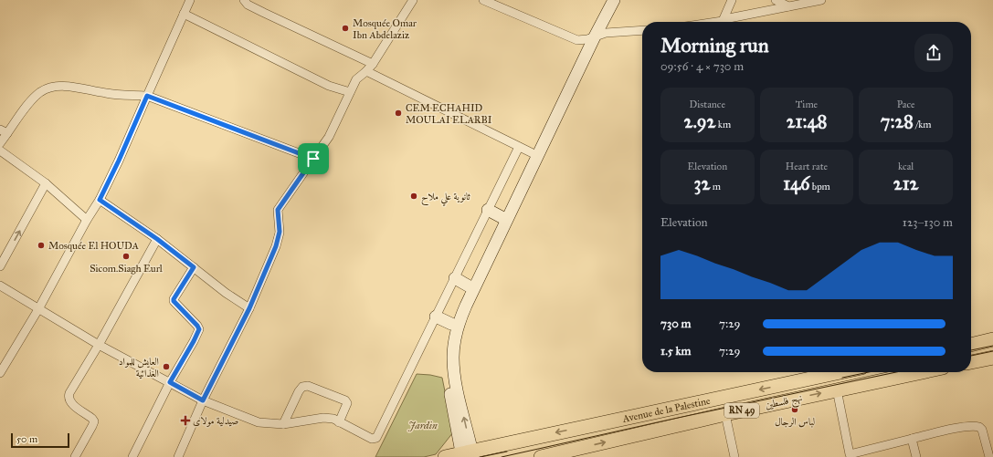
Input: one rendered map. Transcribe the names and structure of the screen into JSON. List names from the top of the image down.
{
  "streets": {
    "main road": ["نهج فلسطين", "Avenue de la Palestine", "RN 49"]
  },
  "crossings": [
    ["Avenue de la Palestine", "RN 49"]
  ],
  "one_way": ["نهج فلسطين", "Avenue de la Palestine"],
  "parks": ["Jardin"],
  "places": {
    "other": [
      "Mosquée Omar Ibn Abdelaziz",
      "CEM ECHAHID MOULAI ELARBI",
      "ثانوية علي ملاح",
      "Mosquée El HOUDA",
      "Sicom.Siagh Eurl",
      "العايش للمواد الغذائية",
      "لباس الرجال"
    ],
    "health": ["صيدلية مولاى"]
  },
  "scale_bar": "50 m",
  "page": {
    "heading": ["Morning run", "09:56 · 4 × 730 m"],
    "stats": [
      ["Distance", "2.92 km"],
      ["Time", "21:48"],
      ["Pace", "7:28 /km"],
      ["Elevation", "32 m"],
      ["Heart rate", "146 bpm"],
      ["kcal", "212"]
    ],
    "chart": ["Elevation", "123–130 m"],
    "list": [
      {
        "name": "730 m",
        "note": "7:29"
      },
      {
        "name": "1.5 km",
        "note": "7:29"
      }
    ],
    "scale": "50 m"
  }
}
